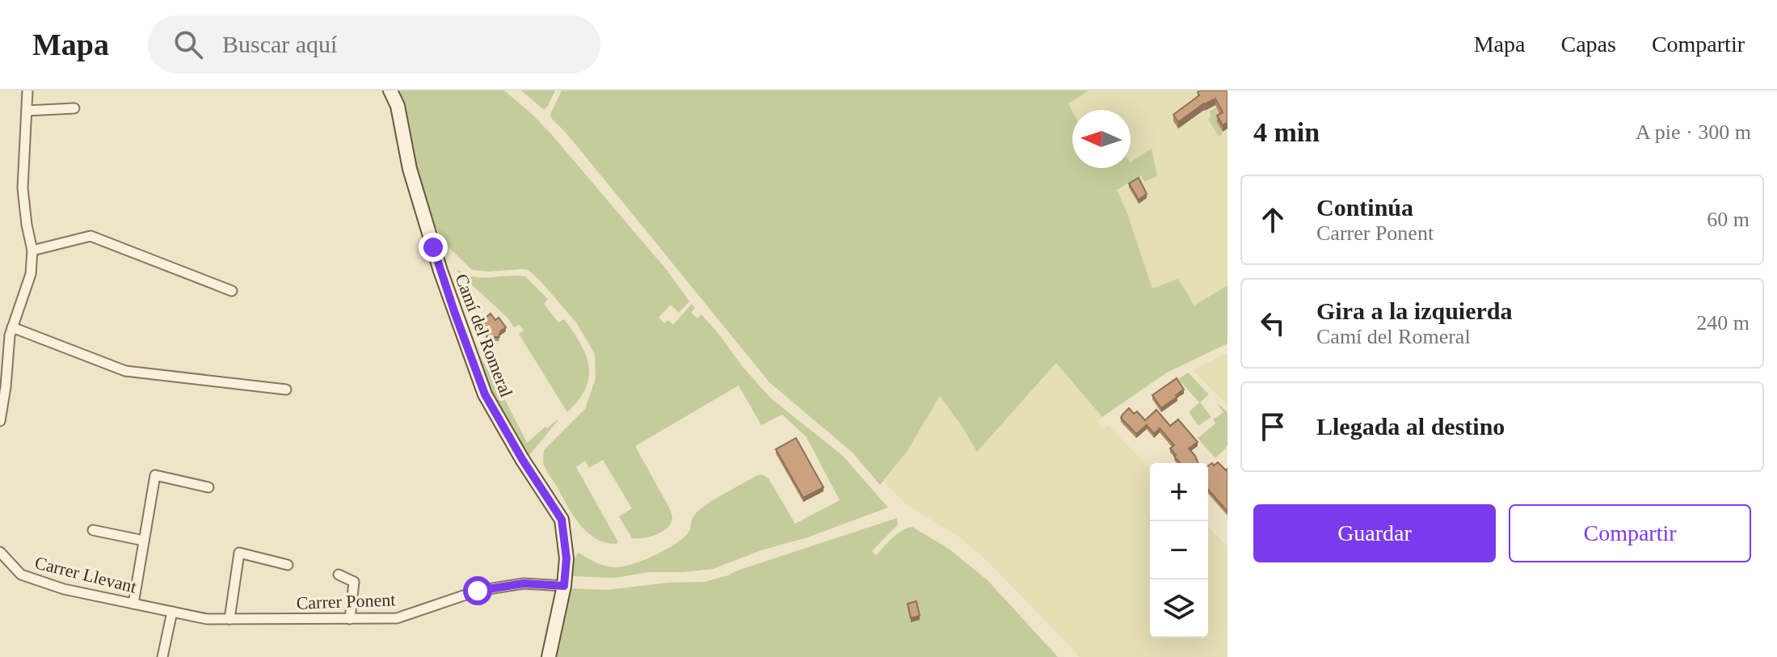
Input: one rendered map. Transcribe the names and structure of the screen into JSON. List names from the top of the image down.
{
  "streets": {
    "street": ["Camí del Romeral", "Carrer Llevant", "Carrer Ponent"]
  },
  "crossings": [
    ["Camí del Romeral", "Carrer Ponent"],
    ["Carrer Llevant", "Carrer Ponent"]
  ],
  "north": "left",
  "page": {
    "header": "Mapa",
    "search": "Buscar aquí",
    "nav": ["Mapa", "Capas", "Compartir"],
    "heading": ["4 min", "A pie · 300 m"],
    "list": [
      ["Continúa", "Carrer Ponent", "60 m"],
      ["Gira a la izquierda", "Camí del Romeral", "240 m"],
      "Llegada al destino"
    ],
    "map_buttons": ["+", "−"],
    "buttons": ["Guardar", "Compartir"]
  }
}
